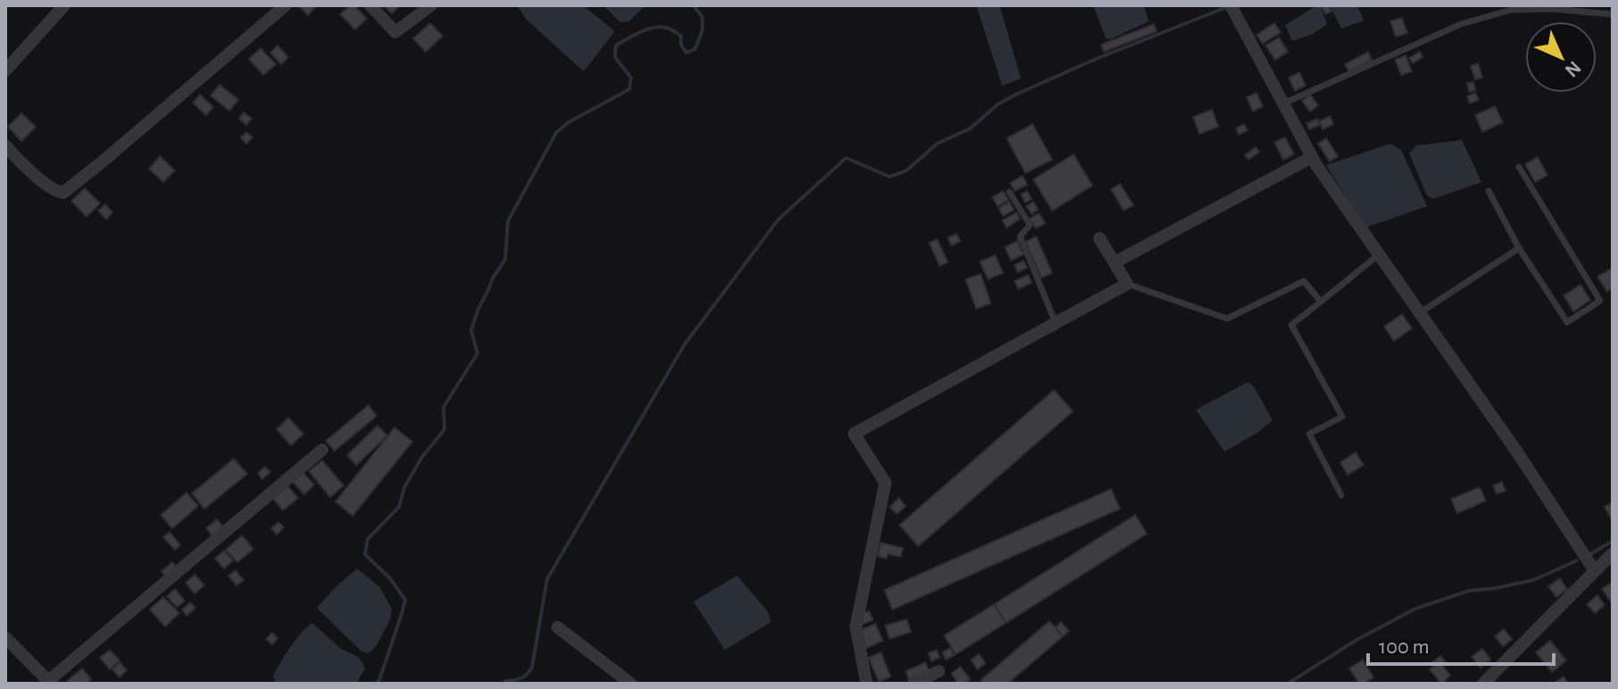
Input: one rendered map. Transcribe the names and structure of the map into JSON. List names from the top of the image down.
{
  "scale_bar": "100 m",
  "north": "bottom right"
}
